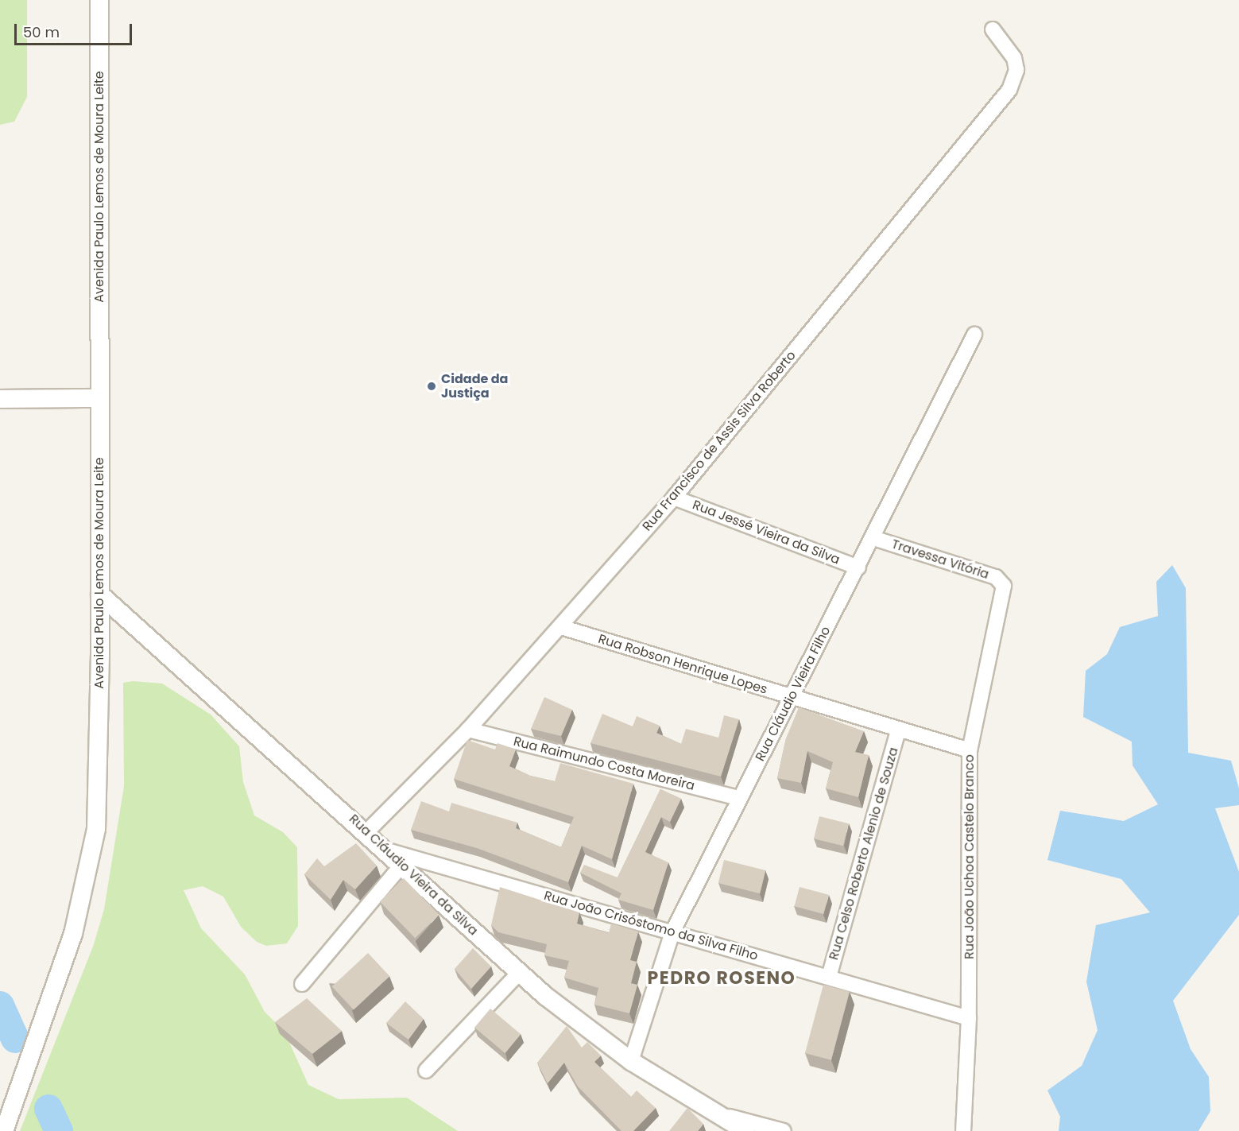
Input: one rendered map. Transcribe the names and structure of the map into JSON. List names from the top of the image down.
{
  "streets": {
    "street": [
      "Avenida Paulo Lemos de Moura Leite",
      "Rua Francisco de Assis Silva Roberto",
      "Rua Jessé Vieira da Silva",
      "Travessa Vitória",
      "Rua Robson Henrique Lopes",
      "Rua Cláudio Vieira Filho",
      "Rua Raimundo Costa Moreira",
      "Rua Celso Roberto Alenio de Souza",
      "Rua João Uchoa Castelo Branco",
      "Rua Cláudio Vieira da Silva",
      "Rua João Crisóstomo da Silva Filho"
    ]
  },
  "crossings": [
    ["Avenida Paulo Lemos de Moura Leite", "Rua Cláudio Vieira da Silva"],
    ["Rua Francisco de Assis Silva Roberto", "Rua Jessé Vieira da Silva"],
    ["Rua Francisco de Assis Silva Roberto", "Rua Robson Henrique Lopes"],
    ["Rua Francisco de Assis Silva Roberto", "Rua Raimundo Costa Moreira"],
    ["Rua Francisco de Assis Silva Roberto", "Rua Cláudio Vieira da Silva"],
    ["Rua Jessé Vieira da Silva", "Rua Cláudio Vieira Filho"],
    ["Travessa Vitória", "Rua Cláudio Vieira Filho"],
    ["Travessa Vitória", "Rua João Uchoa Castelo Branco"],
    ["Rua Robson Henrique Lopes", "Rua Cláudio Vieira Filho"],
    ["Rua Robson Henrique Lopes", "Rua Celso Roberto Alenio de Souza"],
    ["Rua Robson Henrique Lopes", "Rua João Uchoa Castelo Branco"],
    ["Rua Cláudio Vieira Filho", "Rua Raimundo Costa Moreira"],
    ["Rua Cláudio Vieira Filho", "Rua Cláudio Vieira da Silva"],
    ["Rua Cláudio Vieira Filho", "Rua João Crisóstomo da Silva Filho"],
    ["Rua Celso Roberto Alenio de Souza", "Rua João Crisóstomo da Silva Filho"],
    ["Rua João Uchoa Castelo Branco", "Rua João Crisóstomo da Silva Filho"],
    ["Rua Cláudio Vieira da Silva", "Rua João Crisóstomo da Silva Filho"]
  ],
  "districts": ["PEDRO ROSENO"],
  "places": ["Cidade da Justiça"],
  "scale_bar": "50 m"
}
